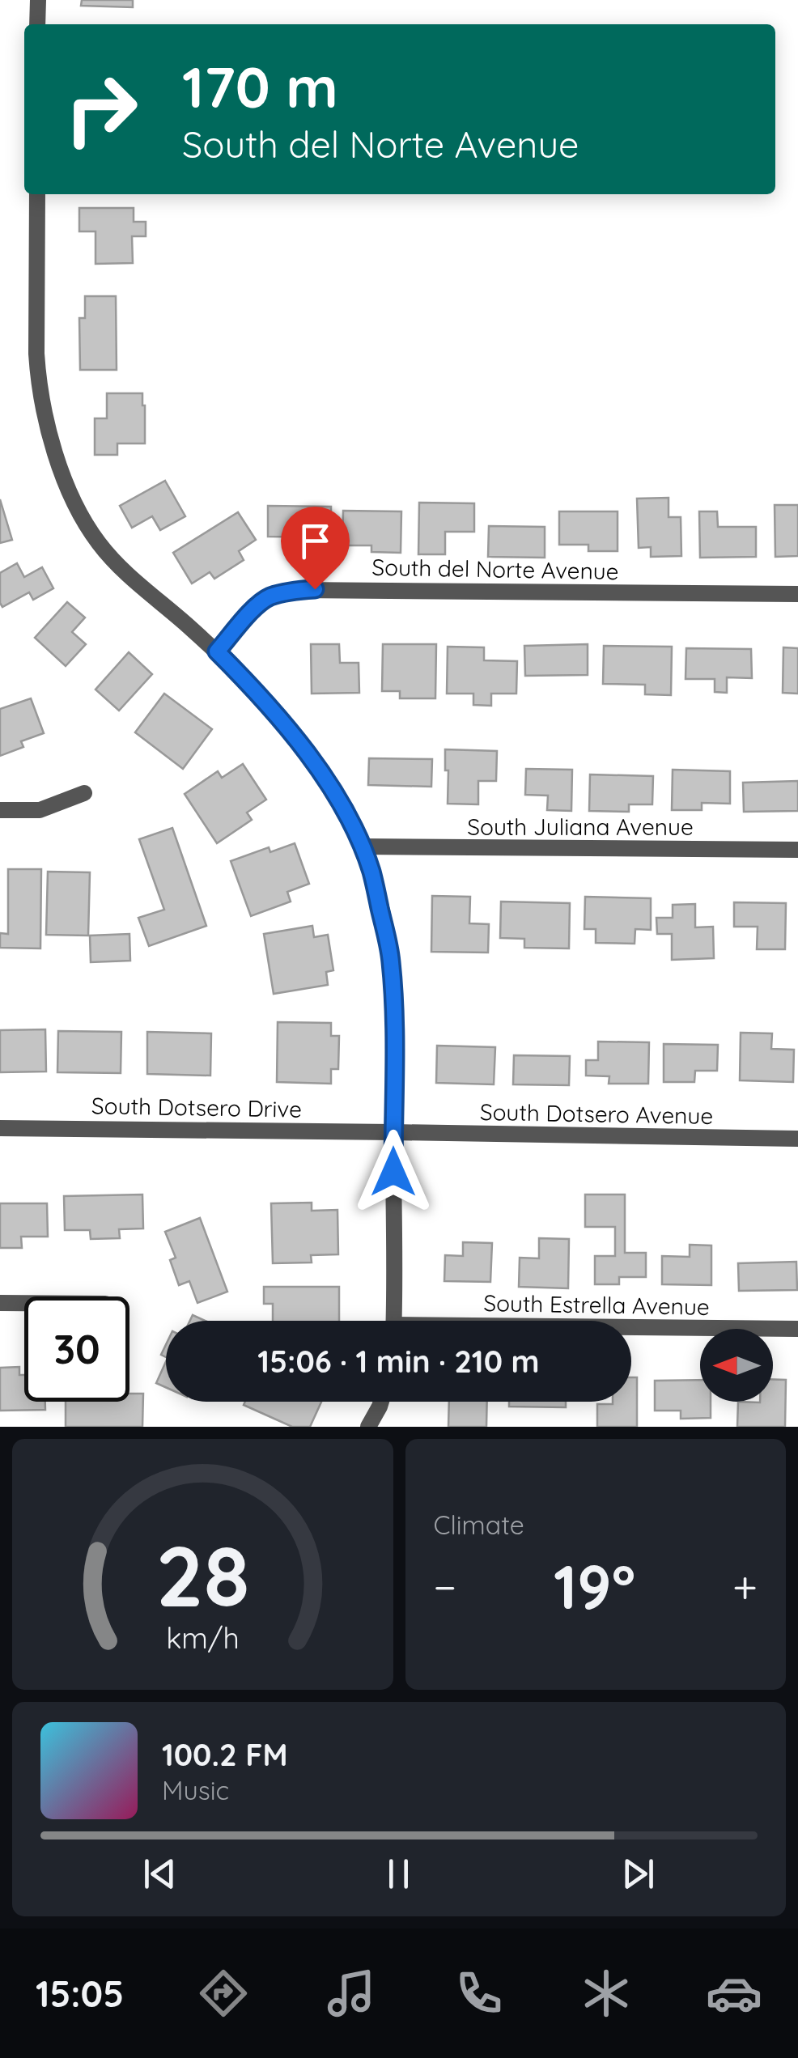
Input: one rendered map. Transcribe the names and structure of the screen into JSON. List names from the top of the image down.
{
  "streets": {
    "street": [
      "South del Norte Avenue",
      "South Juliana Avenue",
      "South Dotsero Drive",
      "South Dotsero Avenue",
      "South Estrella Avenue"
    ]
  },
  "crossings": [
    ["South Dotsero Drive", "South Dotsero Avenue"]
  ],
  "north": "left",
  "page": {
    "turn": ["170 m", "South del Norte Avenue"],
    "limit": "30",
    "trip": "15:06 · 1 min · 210 m",
    "tile": "Climate",
    "heat": ["−", "19°", "+"],
    "song": ["100.2 FM", "Music"],
    "tabs": "15:05",
    "gauge": ["28", "km/h"]
  }
}
